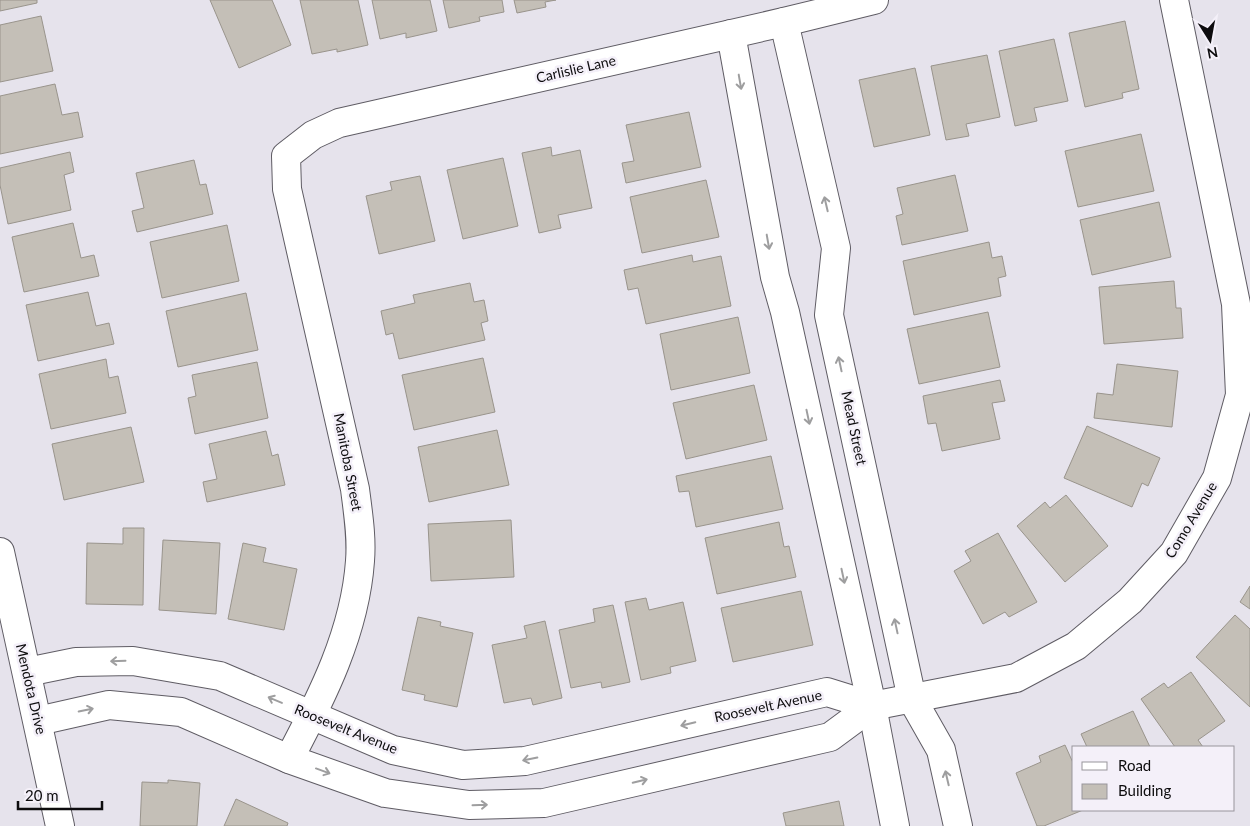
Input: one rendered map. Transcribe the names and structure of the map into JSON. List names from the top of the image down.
{
  "streets": {
    "street": [
      "Carlislie Lane",
      "Mead Street",
      "Manitoba Street",
      "Como Avenue",
      "Mendota Drive",
      "Roosevelt Avenue"
    ]
  },
  "crossings": [
    ["Carlislie Lane", "Mead Street"],
    ["Carlislie Lane", "Manitoba Street"],
    ["Mead Street", "Como Avenue"],
    ["Manitoba Street", "Roosevelt Avenue"],
    ["Como Avenue", "Roosevelt Avenue"],
    ["Mendota Drive", "Roosevelt Avenue"]
  ],
  "legend": ["Road", "Building"],
  "scale_bar": "20 m",
  "north": "bottom"
}
